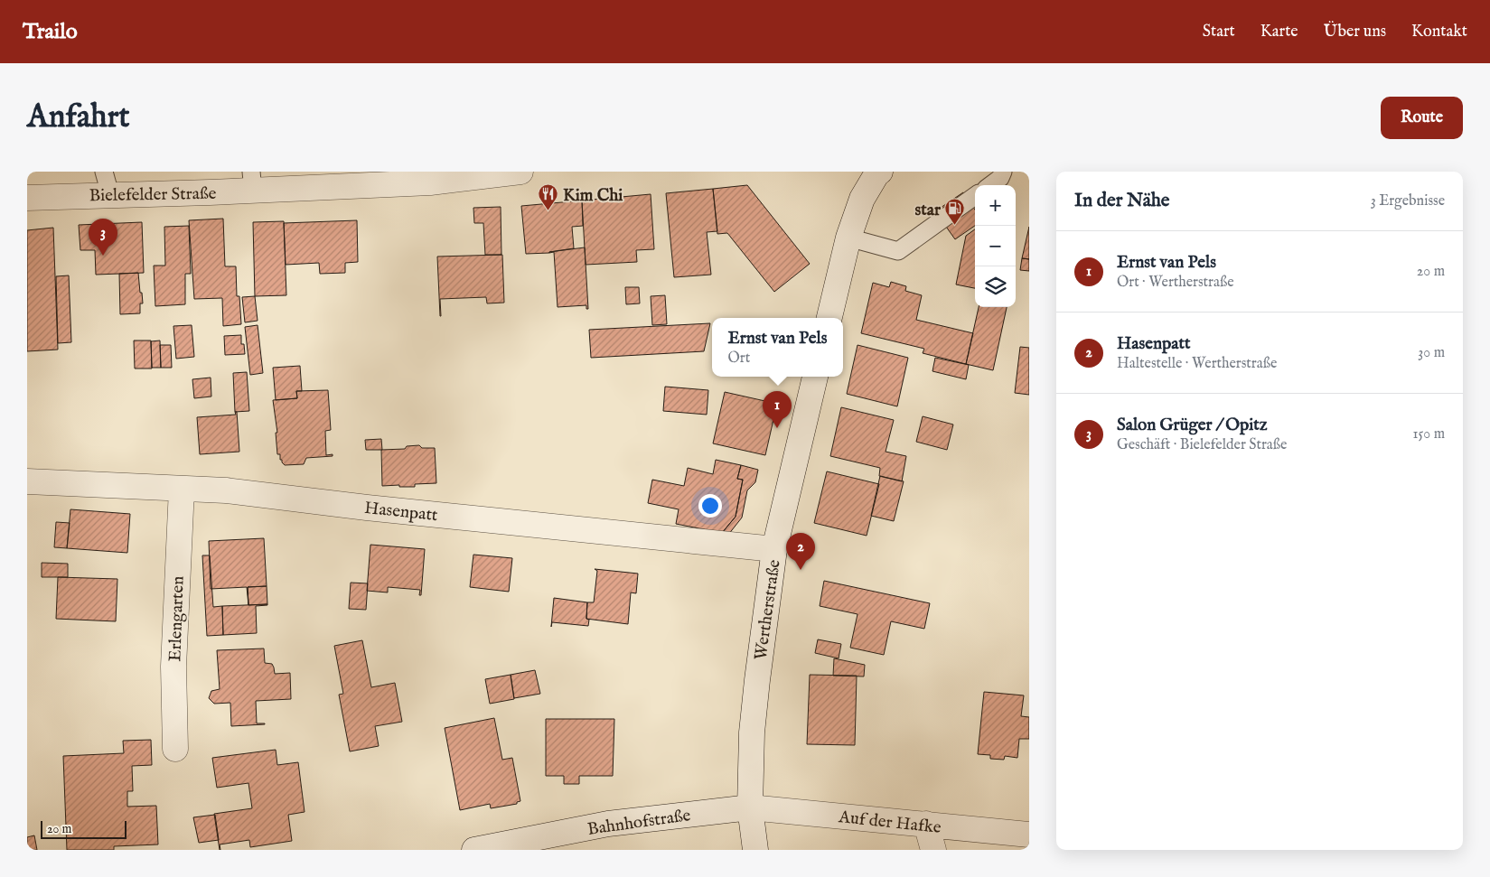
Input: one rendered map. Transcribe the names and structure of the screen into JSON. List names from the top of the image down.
{
  "streets": {
    "street": [
      "Bielefelder Straße",
      "Hasenpatt",
      "Wertherstraße",
      "Erlengarten",
      "Bahnhofstraße",
      "Auf der Hafke"
    ]
  },
  "crossings": [
    ["Hasenpatt", "Wertherstraße"],
    ["Hasenpatt", "Erlengarten"],
    ["Wertherstraße", "Bahnhofstraße"],
    ["Wertherstraße", "Auf der Hafke"],
    ["Bahnhofstraße", "Auf der Hafke"]
  ],
  "places": {
    "restaurant": ["Kim Chi"],
    "fuel station": ["star"]
  },
  "scale_bar": "20 m",
  "page": {
    "header": "Trailo",
    "nav": [
      "Start",
      "Karte",
      "Über uns",
      "Kontakt"
    ],
    "buttons": "Route",
    "title": "Anfahrt",
    "heading": ["In der Nähe", "3 Ergebnisse"],
    "map_buttons": ["+", "−"],
    "pins": ["3", "1", "2"],
    "list": [
      {
        "mark": "1",
        "name": "Ernst van Pels",
        "note": "Ort · Wertherstraße",
        "value": "20 m"
      },
      {
        "mark": "2",
        "name": "Hasenpatt",
        "note": "Haltestelle · Wertherstraße",
        "value": "30 m"
      },
      {
        "mark": "3",
        "name": "Salon Grüger / Opitz",
        "note": "Geschäft · Bielefelder Straße",
        "value": "150 m"
      }
    ],
    "popup": ["Ernst van Pels", "Ort"],
    "scale": "20 m"
  }
}
